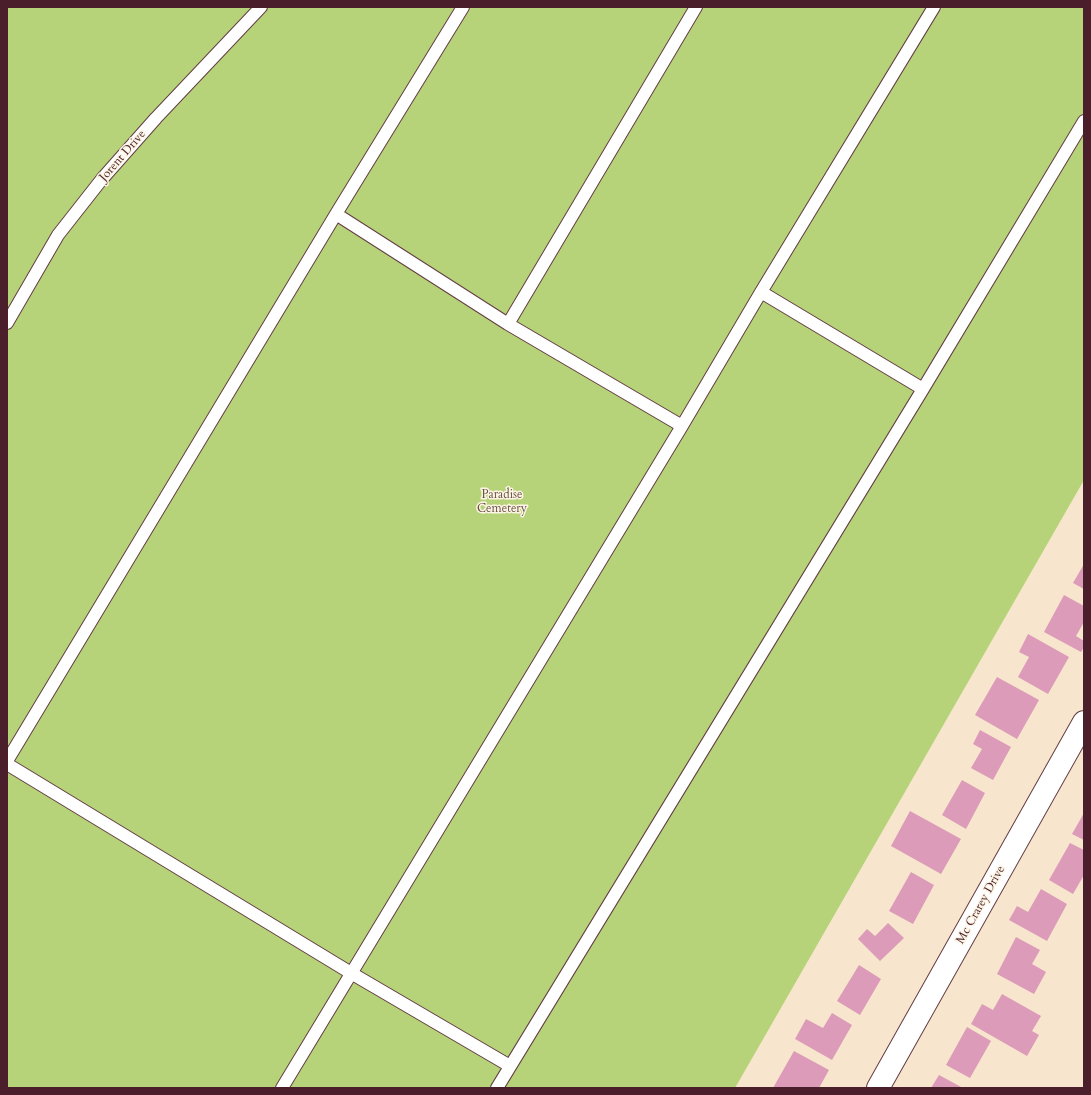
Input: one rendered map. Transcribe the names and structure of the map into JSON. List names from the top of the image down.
{
  "streets": {
    "street": ["Mc Crarey Drive"],
    "lane": ["Jorent Drive"]
  },
  "parks": ["Paradise Cemetery"]
}
